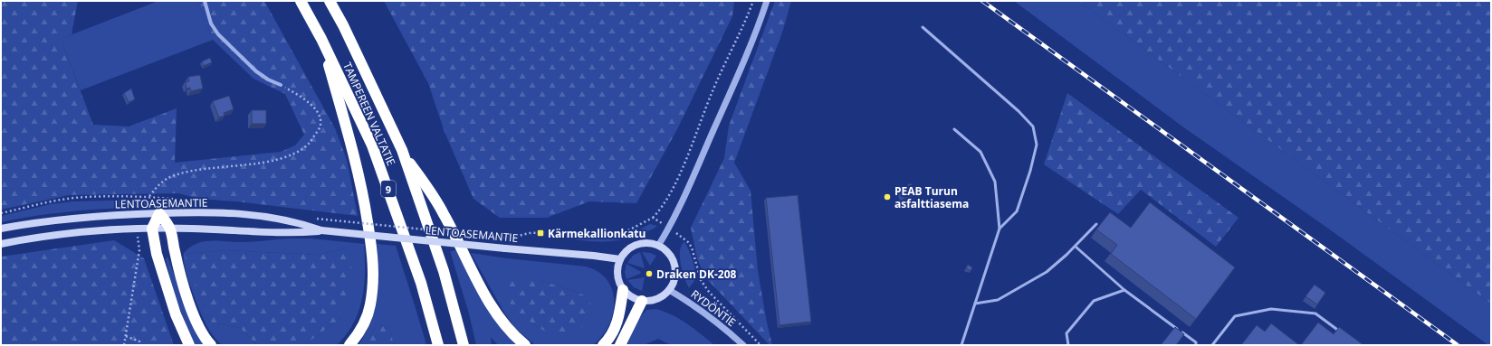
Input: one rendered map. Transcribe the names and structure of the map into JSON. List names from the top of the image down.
{
  "streets": {
    "highway": ["TAMPEREEN VALTATIE", "9"],
    "main road": ["LENTOASEMANTIE"],
    "street": ["RYDÖNTIE"]
  },
  "crossings": [
    ["LENTOASEMANTIE", "RYDÖNTIE"]
  ],
  "places": {
    "other": ["PEAB Turun asfalttiasema", "Draken DK-208"],
    "transit": ["Kärmekallionkatu"]
  }
}
